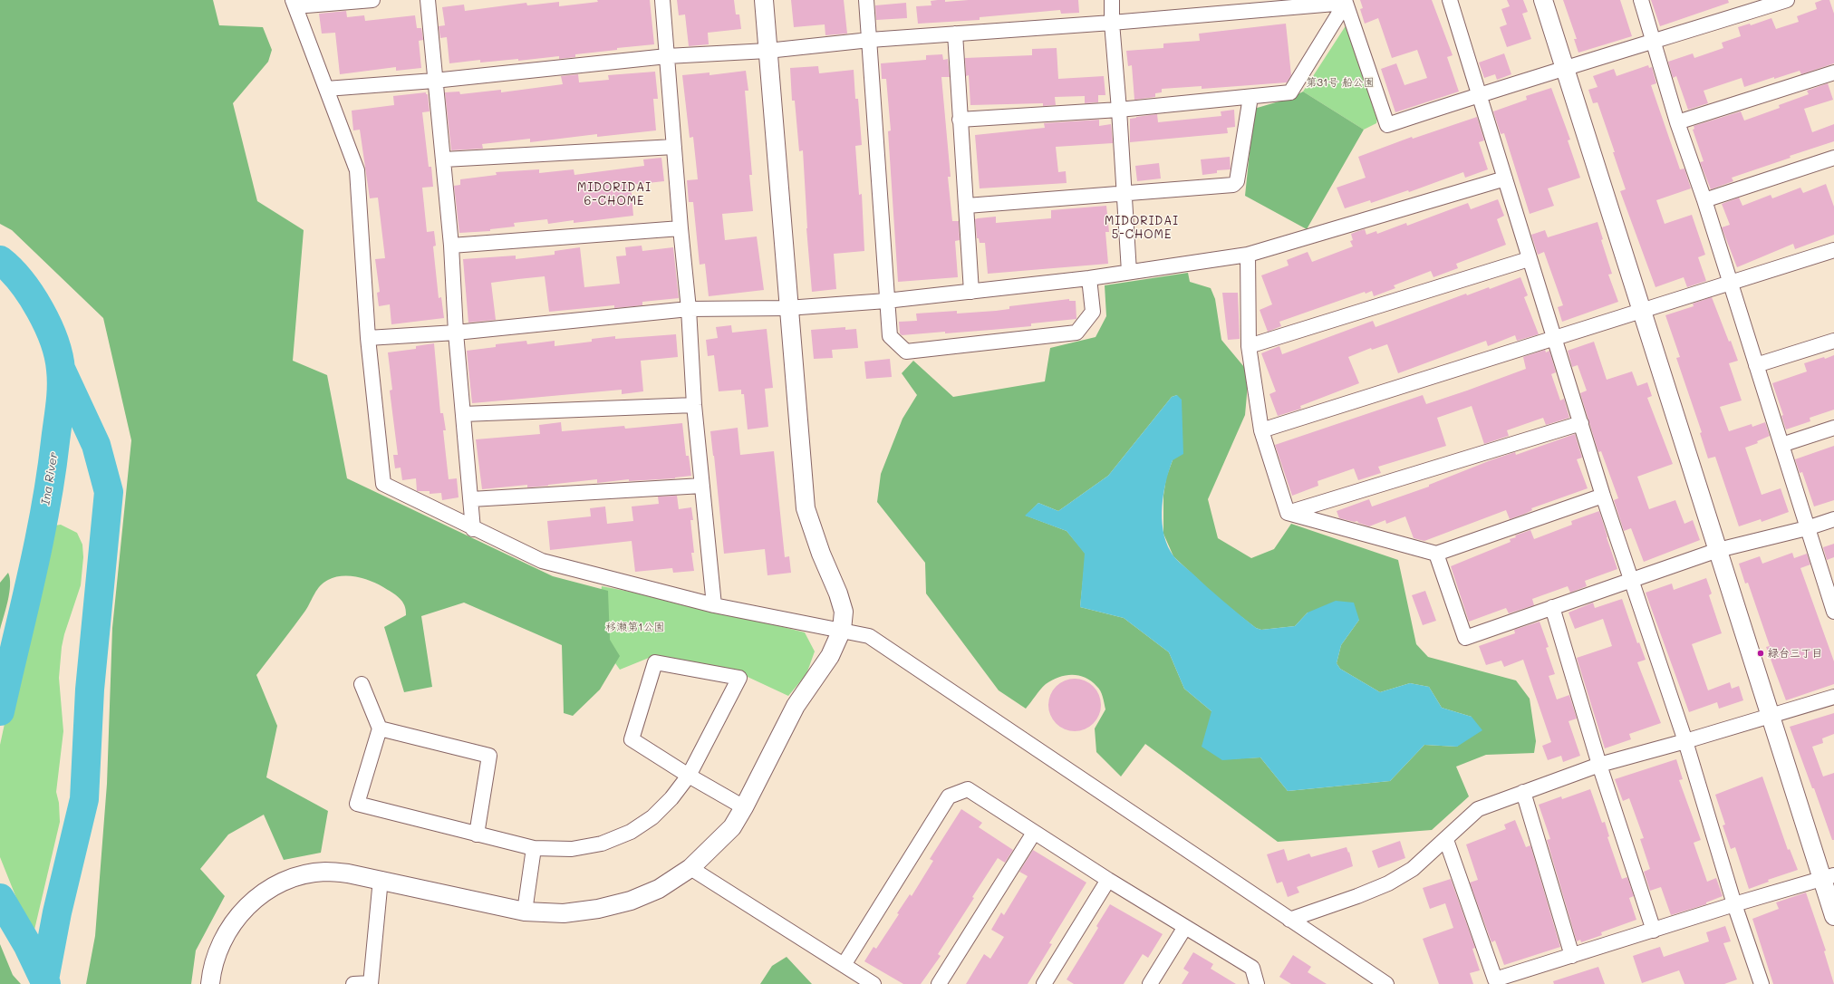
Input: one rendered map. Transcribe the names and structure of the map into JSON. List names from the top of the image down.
{
  "districts": ["MIDORIDAI 6-CHOME", "MIDORIDAI 5-CHOME"],
  "water": ["Ina River"],
  "parks": ["第31号 船公園", "移瀬第1公園"],
  "places": ["緑台三丁目"]
}
